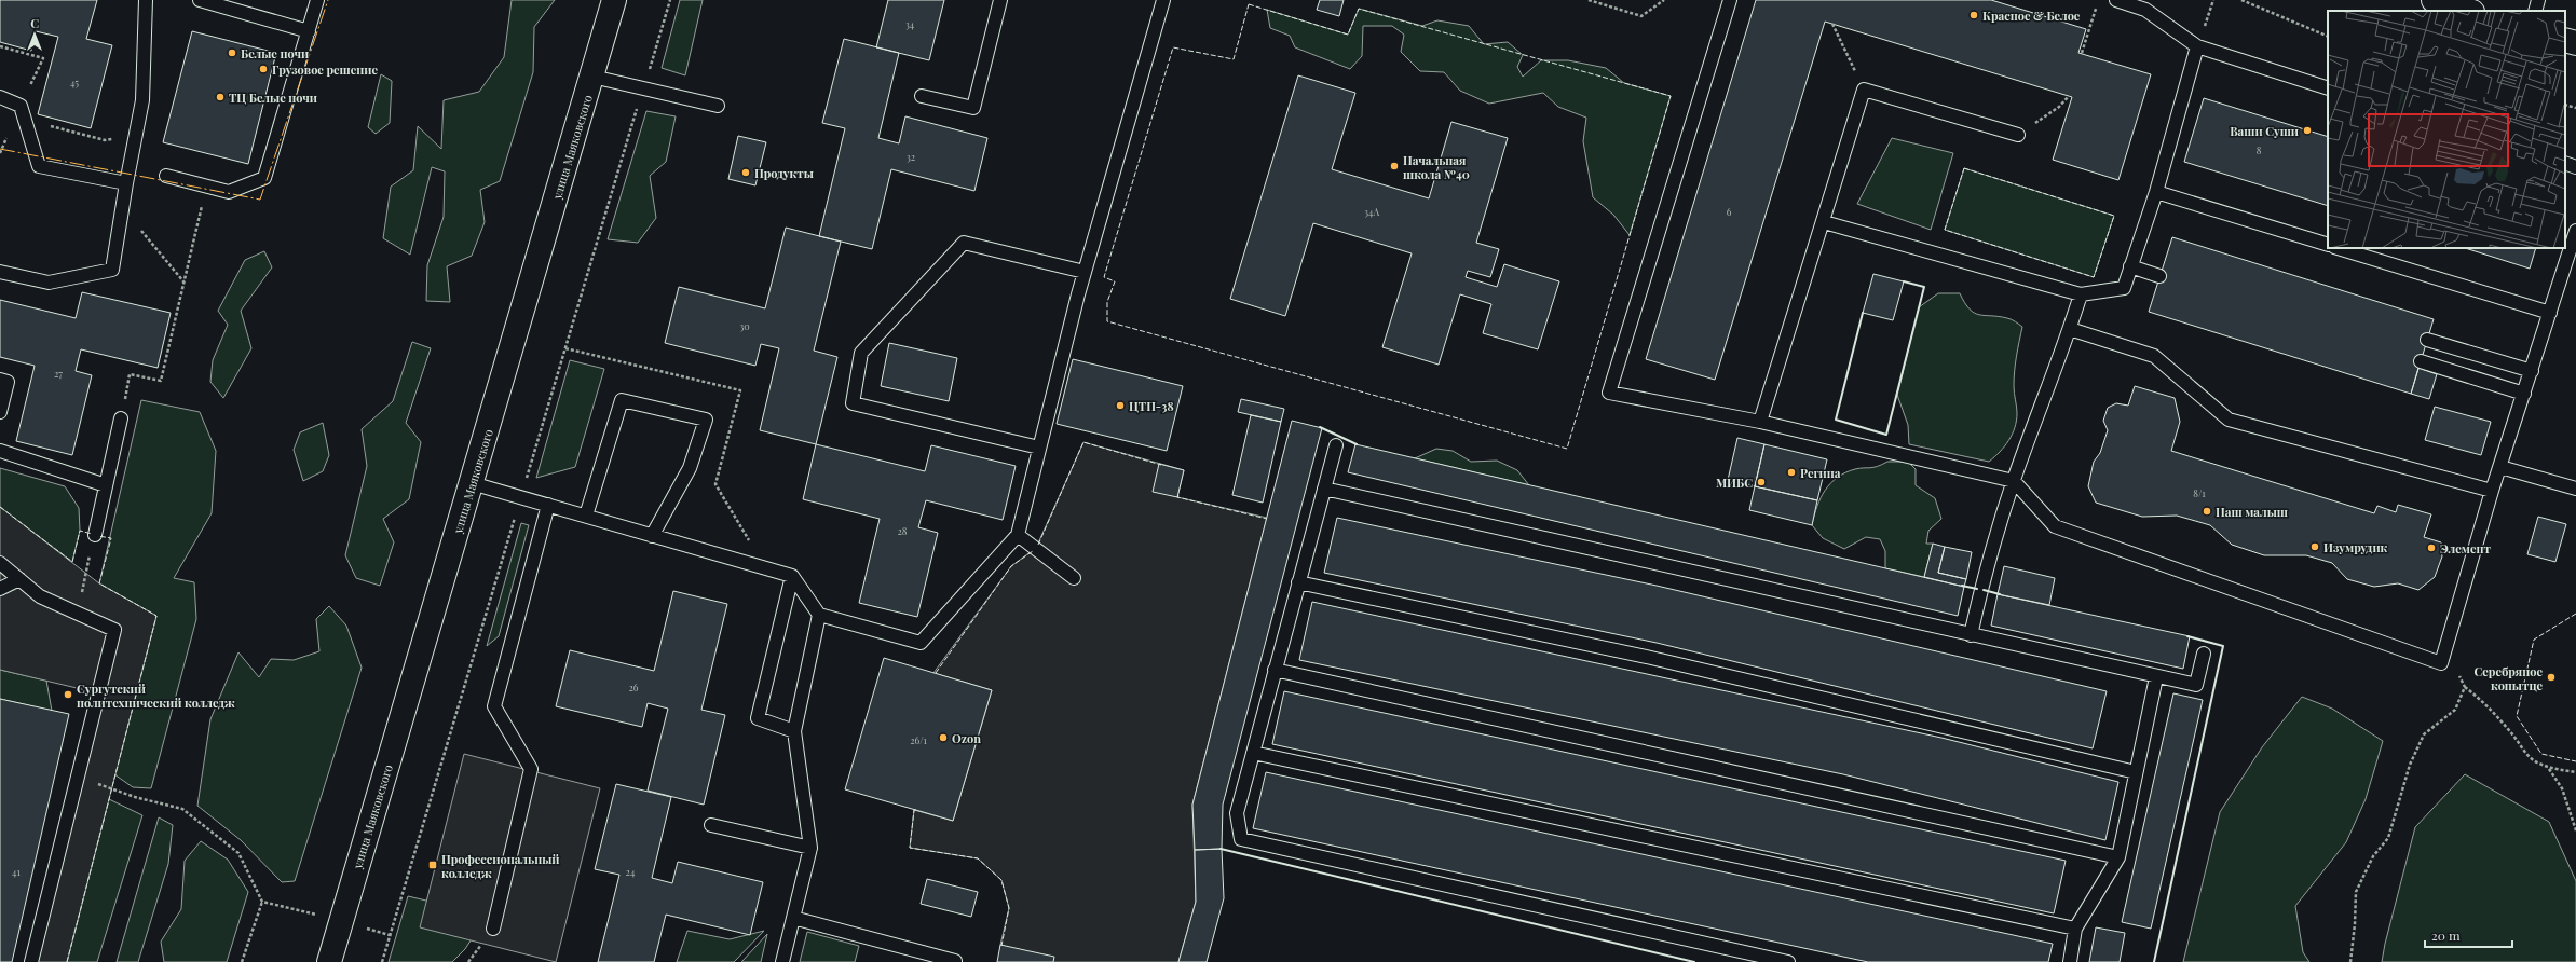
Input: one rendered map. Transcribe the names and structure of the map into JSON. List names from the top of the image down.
{
  "streets": {
    "main road": ["улица Маяковского"]
  },
  "places": {
    "other": [
      "Красное & Белое",
      "Белые ночи",
      "Грузовое решение",
      "ТЦ Белые ночи",
      "Ваши Суши",
      "Начальная школа №40",
      "Продукты",
      "ЦТП-38",
      "Регина",
      "МИБС",
      "Наш малыш",
      "Изумрудик",
      "Элемент",
      "Серебряное копытце",
      "Сургутский политехнический колледж",
      "Ozon"
    ],
    "transit": ["Профессиональный колледж"]
  },
  "house_numbers": [
    "34",
    "45",
    "8",
    "32",
    "34А",
    "6",
    "30",
    "27",
    "8/1",
    "28",
    "26",
    "26/1",
    "41",
    "24"
  ],
  "scale_bar": "20 m",
  "north": "top"
}
